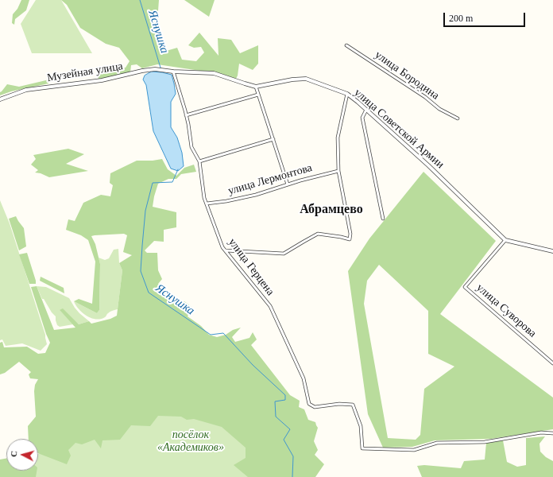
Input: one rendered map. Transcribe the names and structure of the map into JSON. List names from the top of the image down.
{
  "streets": {
    "street": [
      "Музейная улица",
      "улица Бородина",
      "улица Советской Армии",
      "улица Лермонтова",
      "улица Герцена",
      "улица Суворова"
    ]
  },
  "crossings": [
    ["Музейная улица", "улица Советской Армии"],
    ["Музейная улица", "улица Герцена"],
    ["улица Советской Армии", "улица Герцена"],
    ["улица Советской Армии", "улица Суворова"],
    ["улица Лермонтова", "улица Герцена"]
  ],
  "districts": ["Абрамцево"],
  "water": ["Яснушка"],
  "parks": ["посёлок «Академиков»"],
  "scale_bar": "200 m",
  "north": "left"
}
